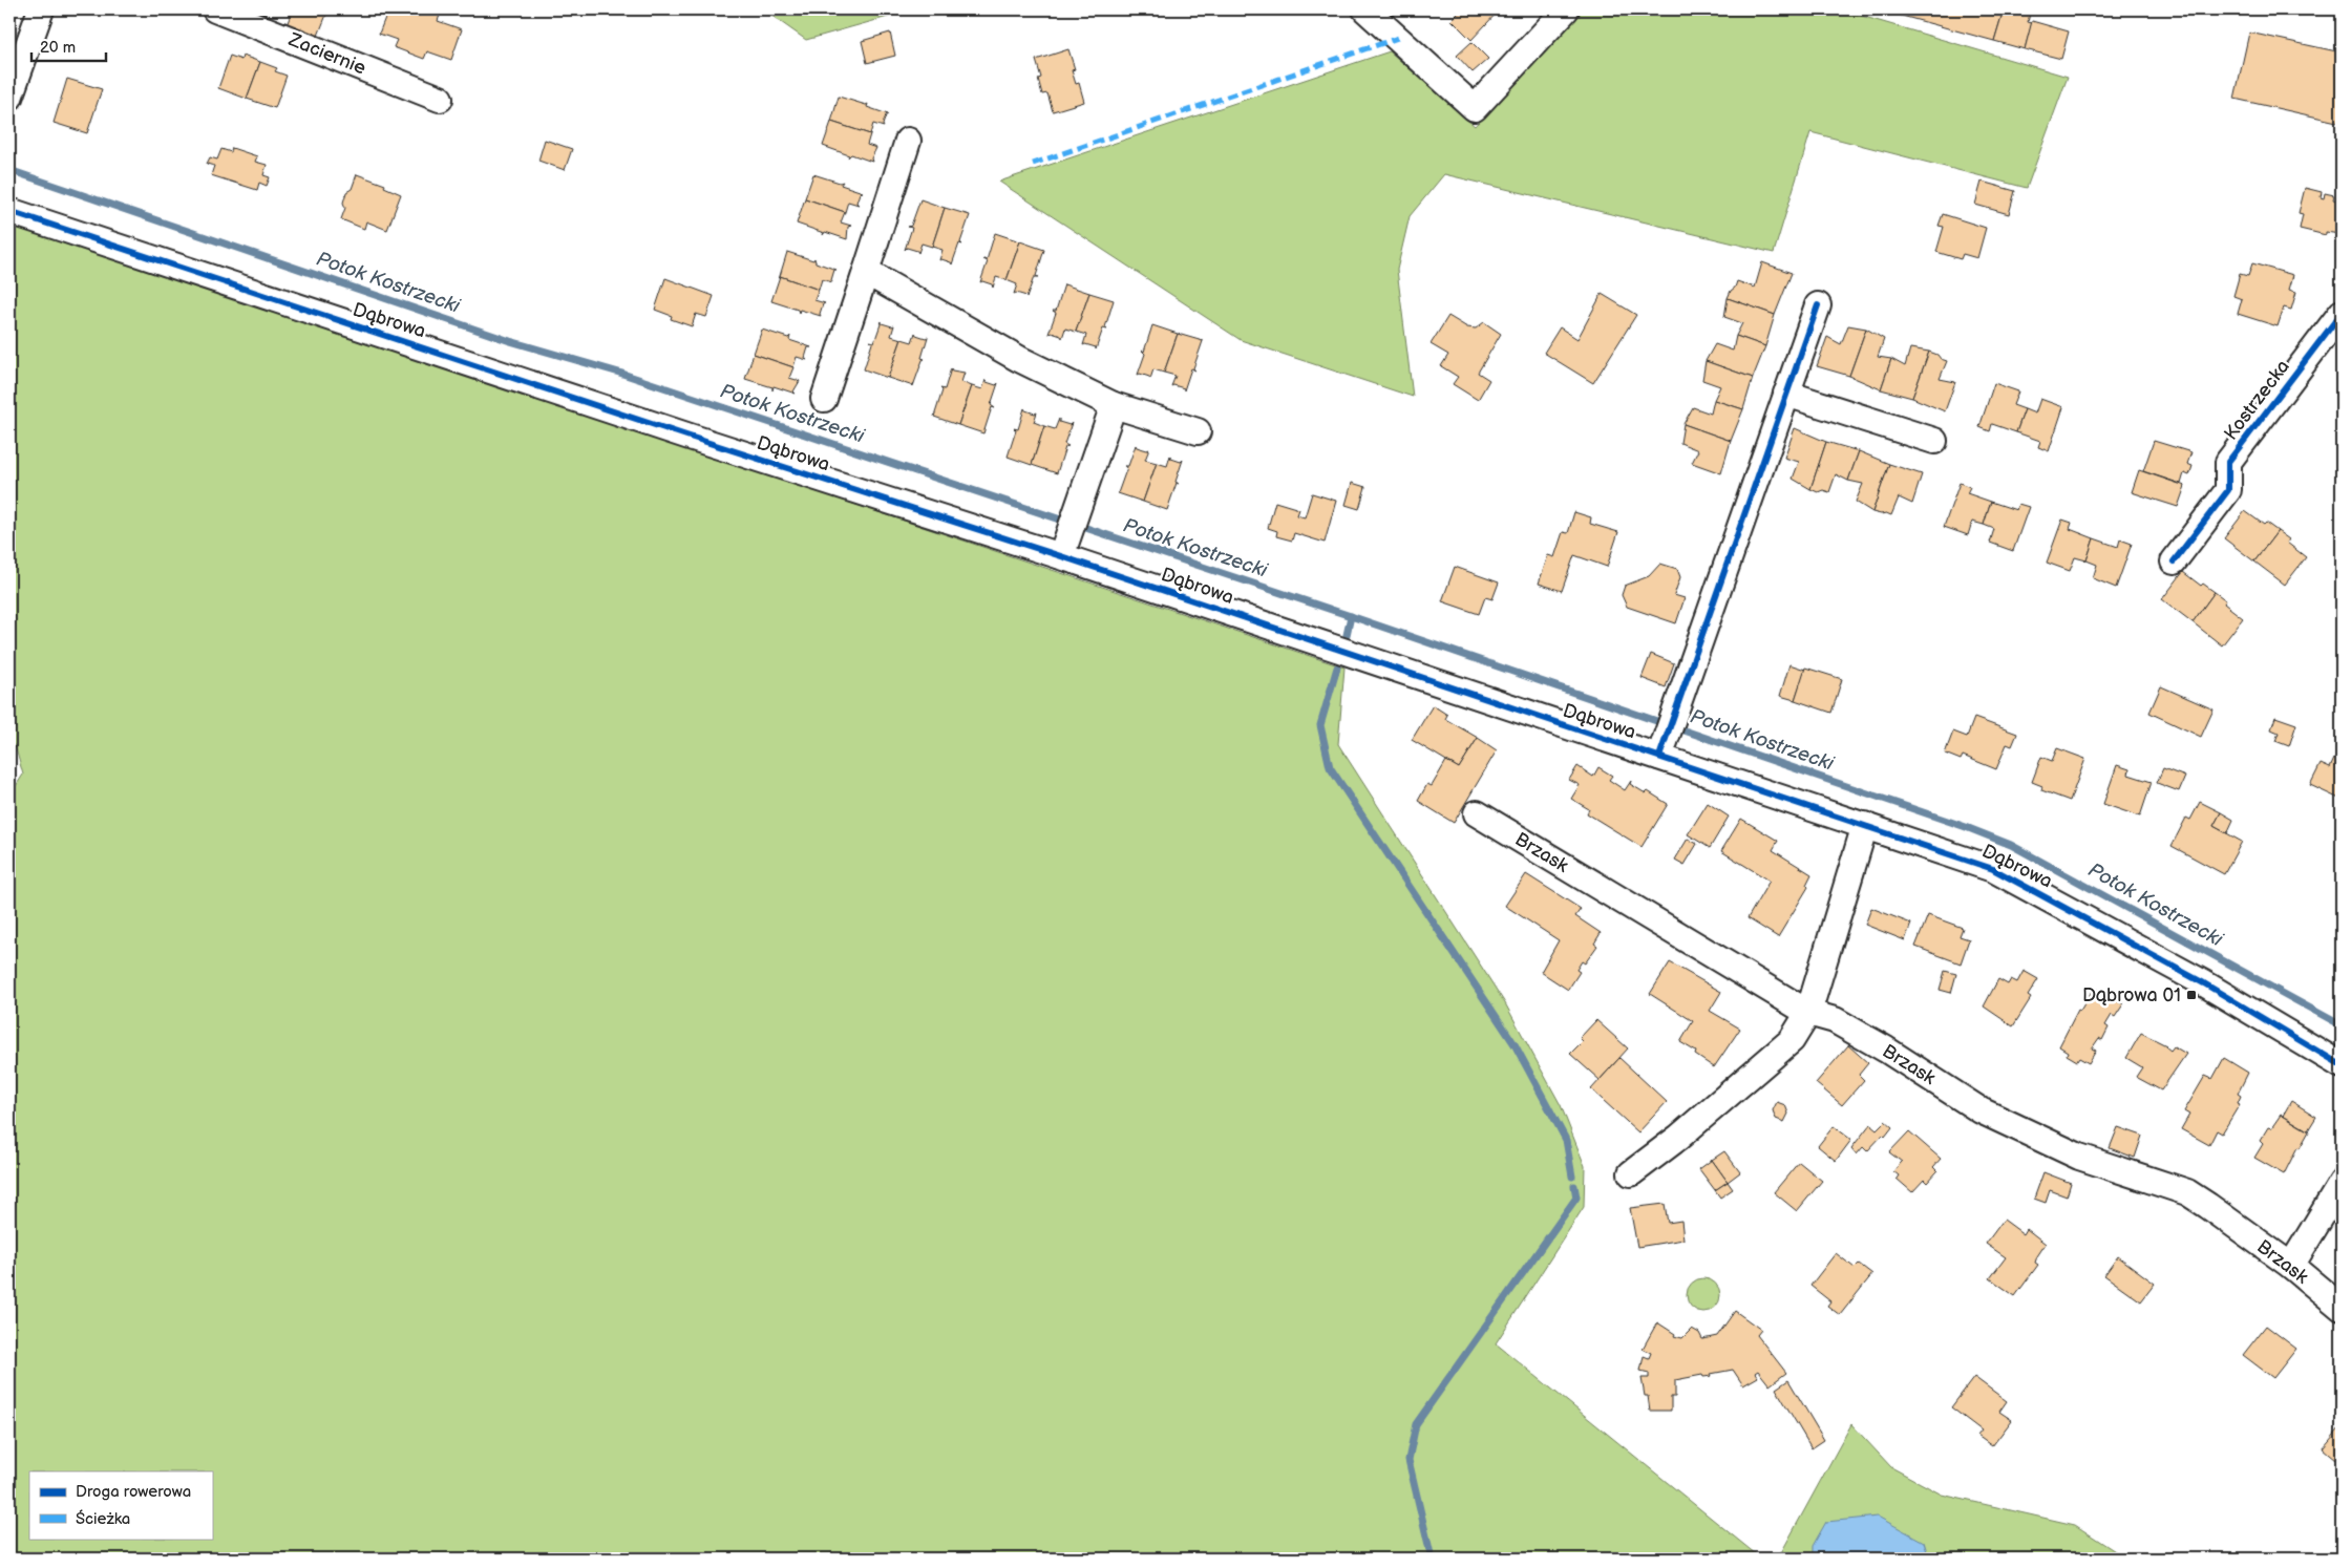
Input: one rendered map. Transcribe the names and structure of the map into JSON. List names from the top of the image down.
{
  "streets": {
    "street": [
      "Zaciernie",
      "Dąbrowa",
      "Kostrzecka",
      "Brzask"
    ]
  },
  "water": ["Potok Kostrzecki"],
  "places": {
    "transit": ["Dąbrowa 01"]
  },
  "legend": ["Droga rowerowa", "Ścieżka"],
  "scale_bar": "20 m"
}
